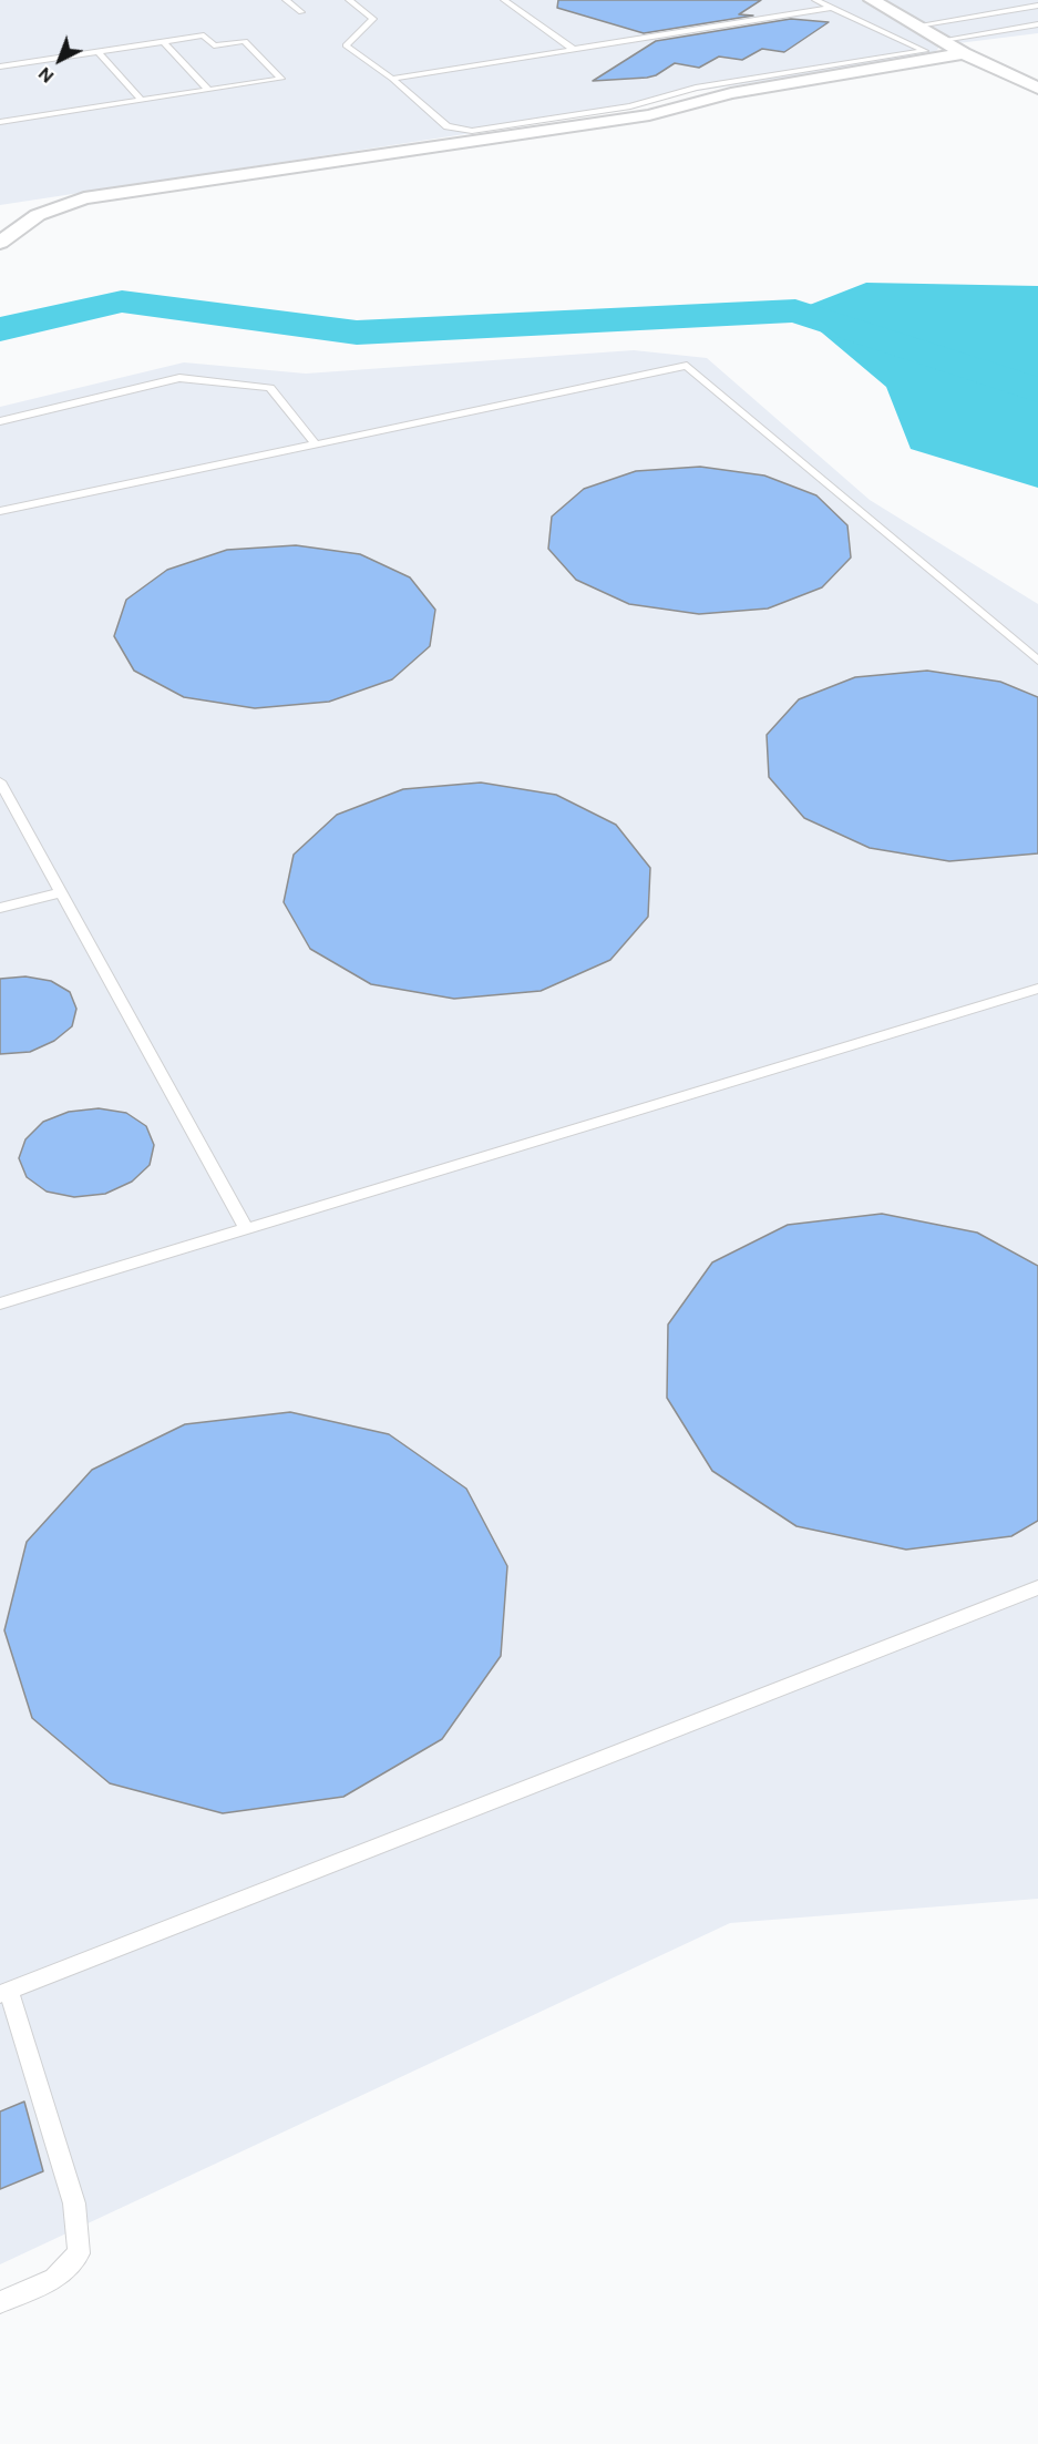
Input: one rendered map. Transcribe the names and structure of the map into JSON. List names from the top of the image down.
{
  "north": "bottom left"
}
